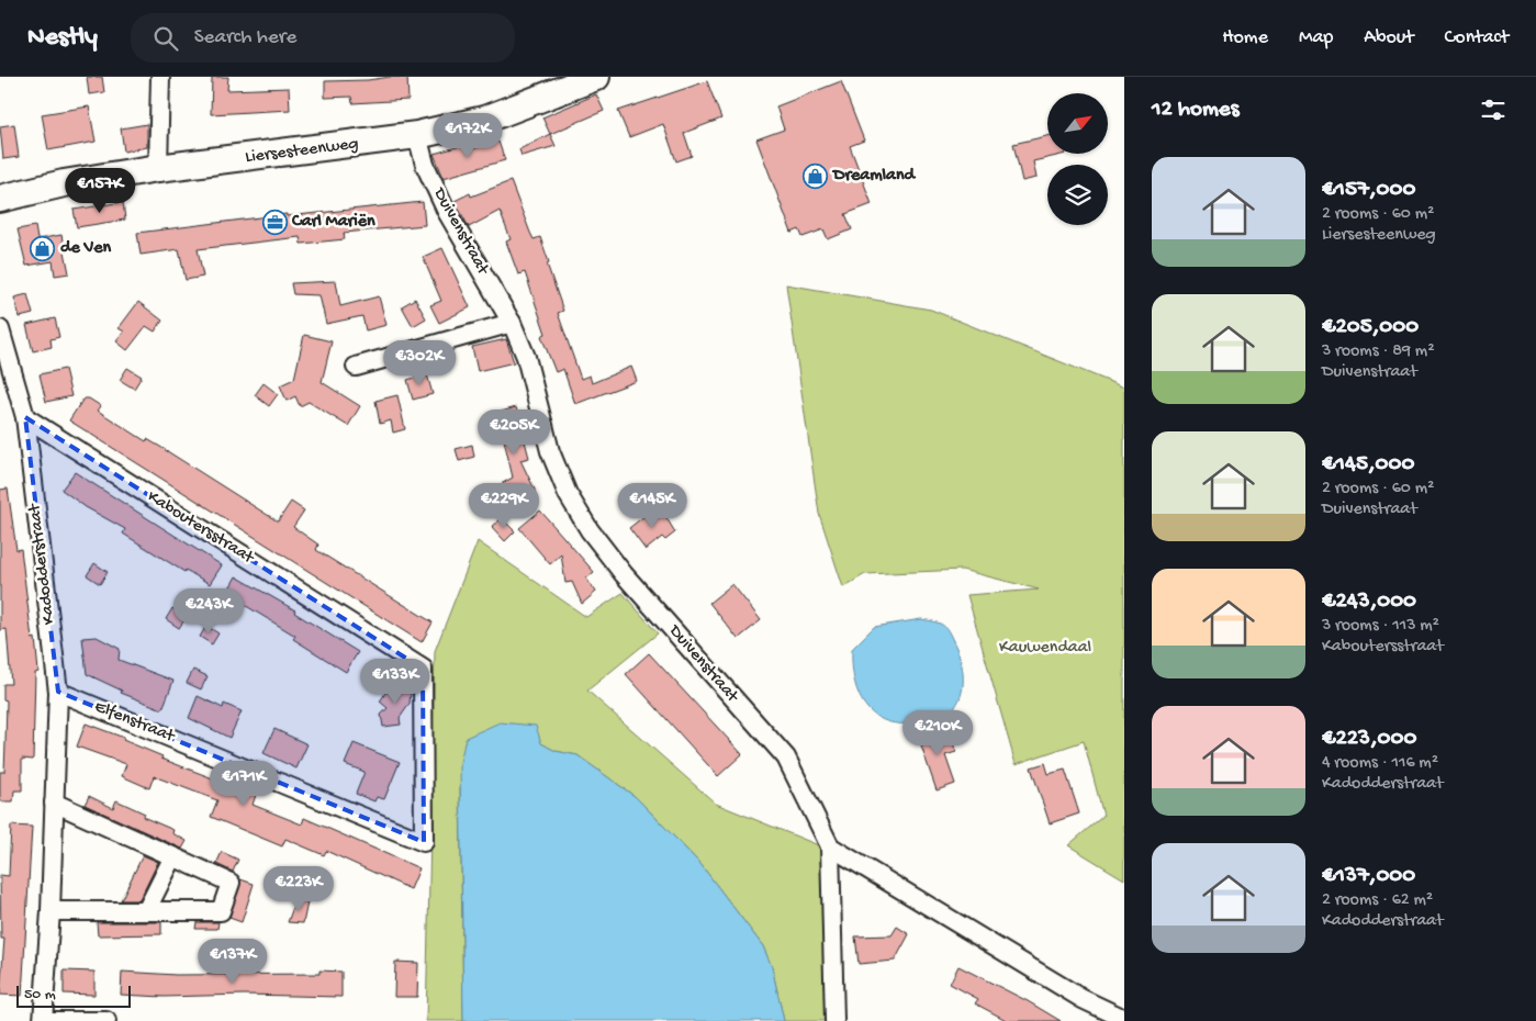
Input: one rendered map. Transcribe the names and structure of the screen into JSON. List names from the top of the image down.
{
  "streets": {
    "main road": ["Liersesteenweg"],
    "street": [
      "Duivenstraat",
      "Kaboutersstraat",
      "Kadodderstraat",
      "Elfenstraat"
    ]
  },
  "crossings": [
    ["Liersesteenweg", "Duivenstraat"],
    ["Kaboutersstraat", "Kadodderstraat"],
    ["Kaboutersstraat", "Elfenstraat"],
    ["Kadodderstraat", "Elfenstraat"]
  ],
  "parks": ["Kauwendaal"],
  "places": {
    "shop": ["Dreamland", "de Ven"],
    "office": ["Carl Mariën"]
  },
  "scale_bar": "50 m",
  "north": "top right",
  "page": {
    "header": "Nestly",
    "search": "Search here",
    "nav": [
      "Home",
      "Map",
      "About",
      "Contact"
    ],
    "heading": "12 homes",
    "price": [
      "€172K",
      "€157K",
      "€302K",
      "€205K",
      "€229K",
      "€145K",
      "€243K",
      "€133K",
      "€210K",
      "€171K",
      "€223K",
      "€137K"
    ],
    "list": [
      {
        "name": "€157,000",
        "note": "2 rooms · 60 m² · Liersesteenweg"
      },
      {
        "name": "€205,000",
        "note": "3 rooms · 89 m² · Duivenstraat"
      },
      {
        "name": "€145,000",
        "note": "2 rooms · 60 m² · Duivenstraat"
      },
      {
        "name": "€243,000",
        "note": "3 rooms · 113 m² · Kaboutersstraat"
      },
      {
        "name": "€223,000",
        "note": "4 rooms · 116 m² · Kadodderstraat"
      },
      {
        "name": "€137,000",
        "note": "2 rooms · 62 m² · Kadodderstraat"
      }
    ],
    "scale": "50 m"
  }
}
